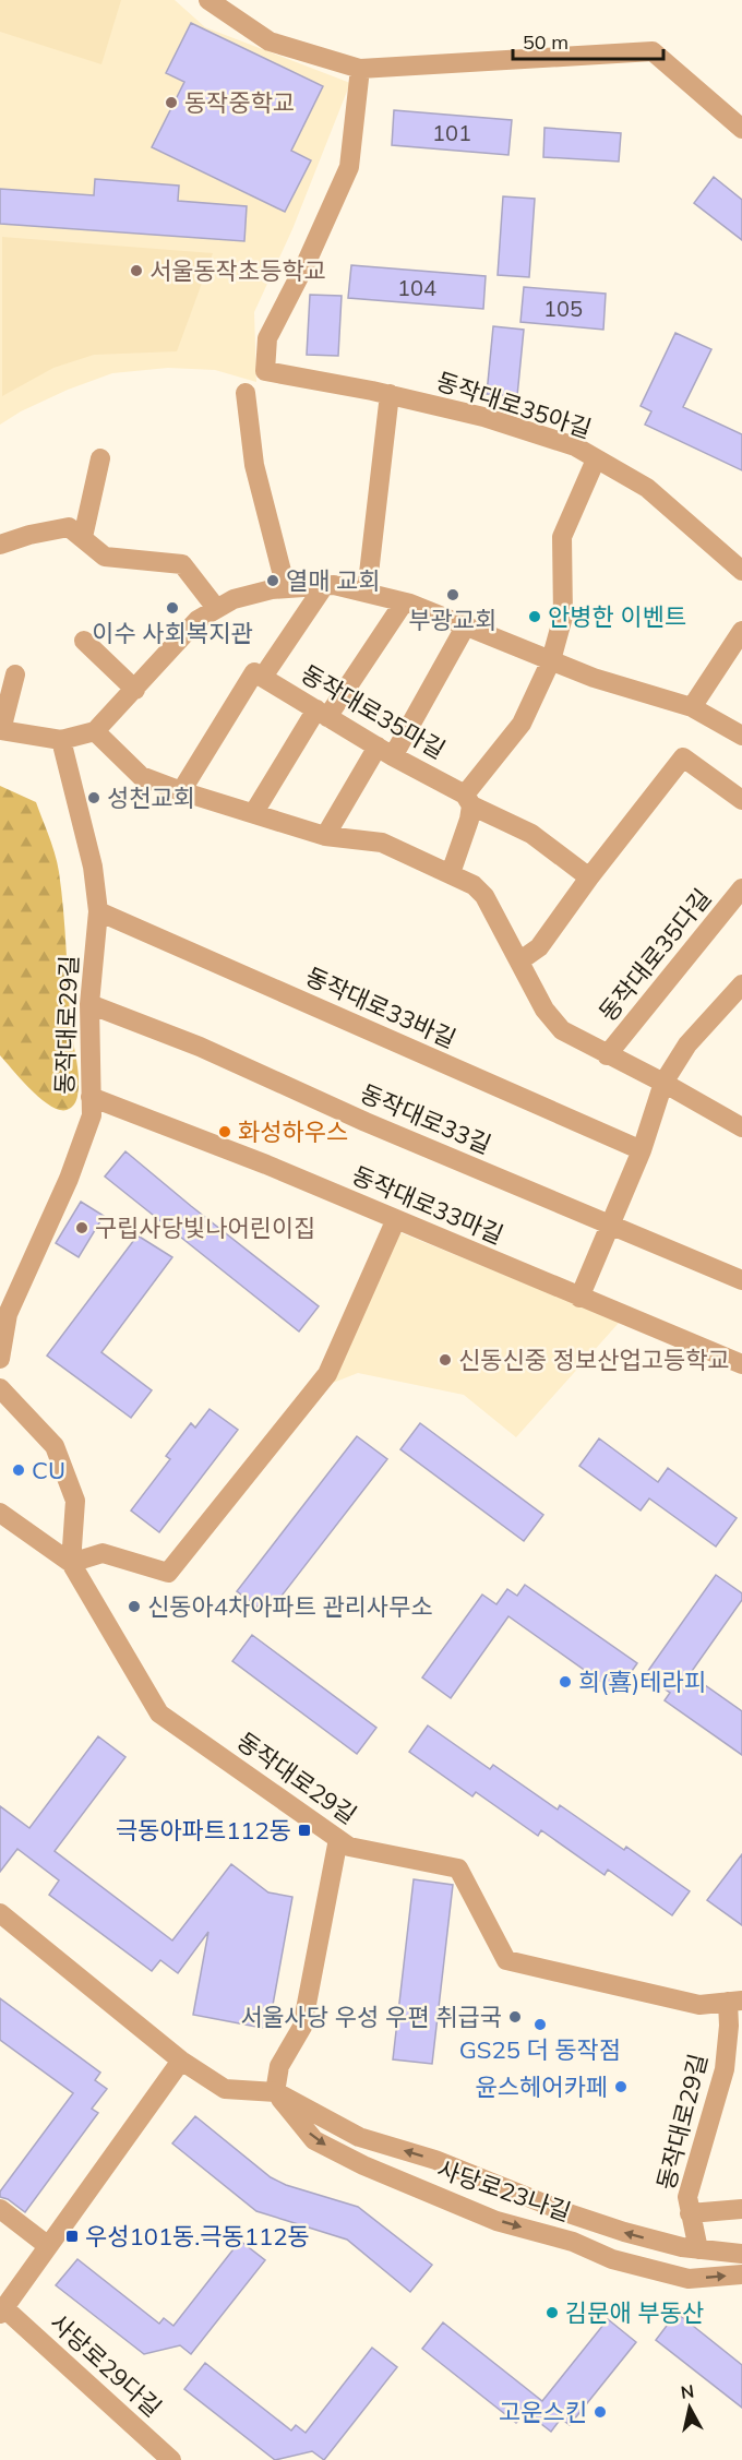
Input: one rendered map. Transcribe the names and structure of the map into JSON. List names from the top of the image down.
{
  "streets": {
    "street": [
      "동작대로35아길",
      "동작대로35마길",
      "동작대로35다길",
      "동작대로33바길",
      "동작대로29길",
      "동작대로33길",
      "동작대로33마길",
      "사당로23나길",
      "사당로29다길"
    ]
  },
  "crossings": [
    ["동작대로33바길", "동작대로29길"],
    ["동작대로29길", "동작대로33길"],
    ["동작대로29길", "동작대로33마길"],
    ["동작대로29길", "사당로23나길"]
  ],
  "places": {
    "other": [
      "동작중학교",
      "서울동작초등학교",
      "열매 교회",
      "부광교회",
      "이수 사회복지관",
      "안병한 이벤트",
      "성천교회",
      "화성하우스",
      "구립사당빛나어린이집",
      "신동신중 정보산업고등학교",
      "CU",
      "신동아4차아파트 관리사무소",
      "희(喜)테라피",
      "서울사당 우성 우편 취급국",
      "GS25 더 동작점",
      "윤스헤어카페",
      "김문애 부동산",
      "고운스킨"
    ],
    "transit": ["극동아파트112동", "우성101동.극동112동"]
  },
  "house_numbers": ["101", "104", "105"],
  "scale_bar": "50 m",
  "north": "top"
}
